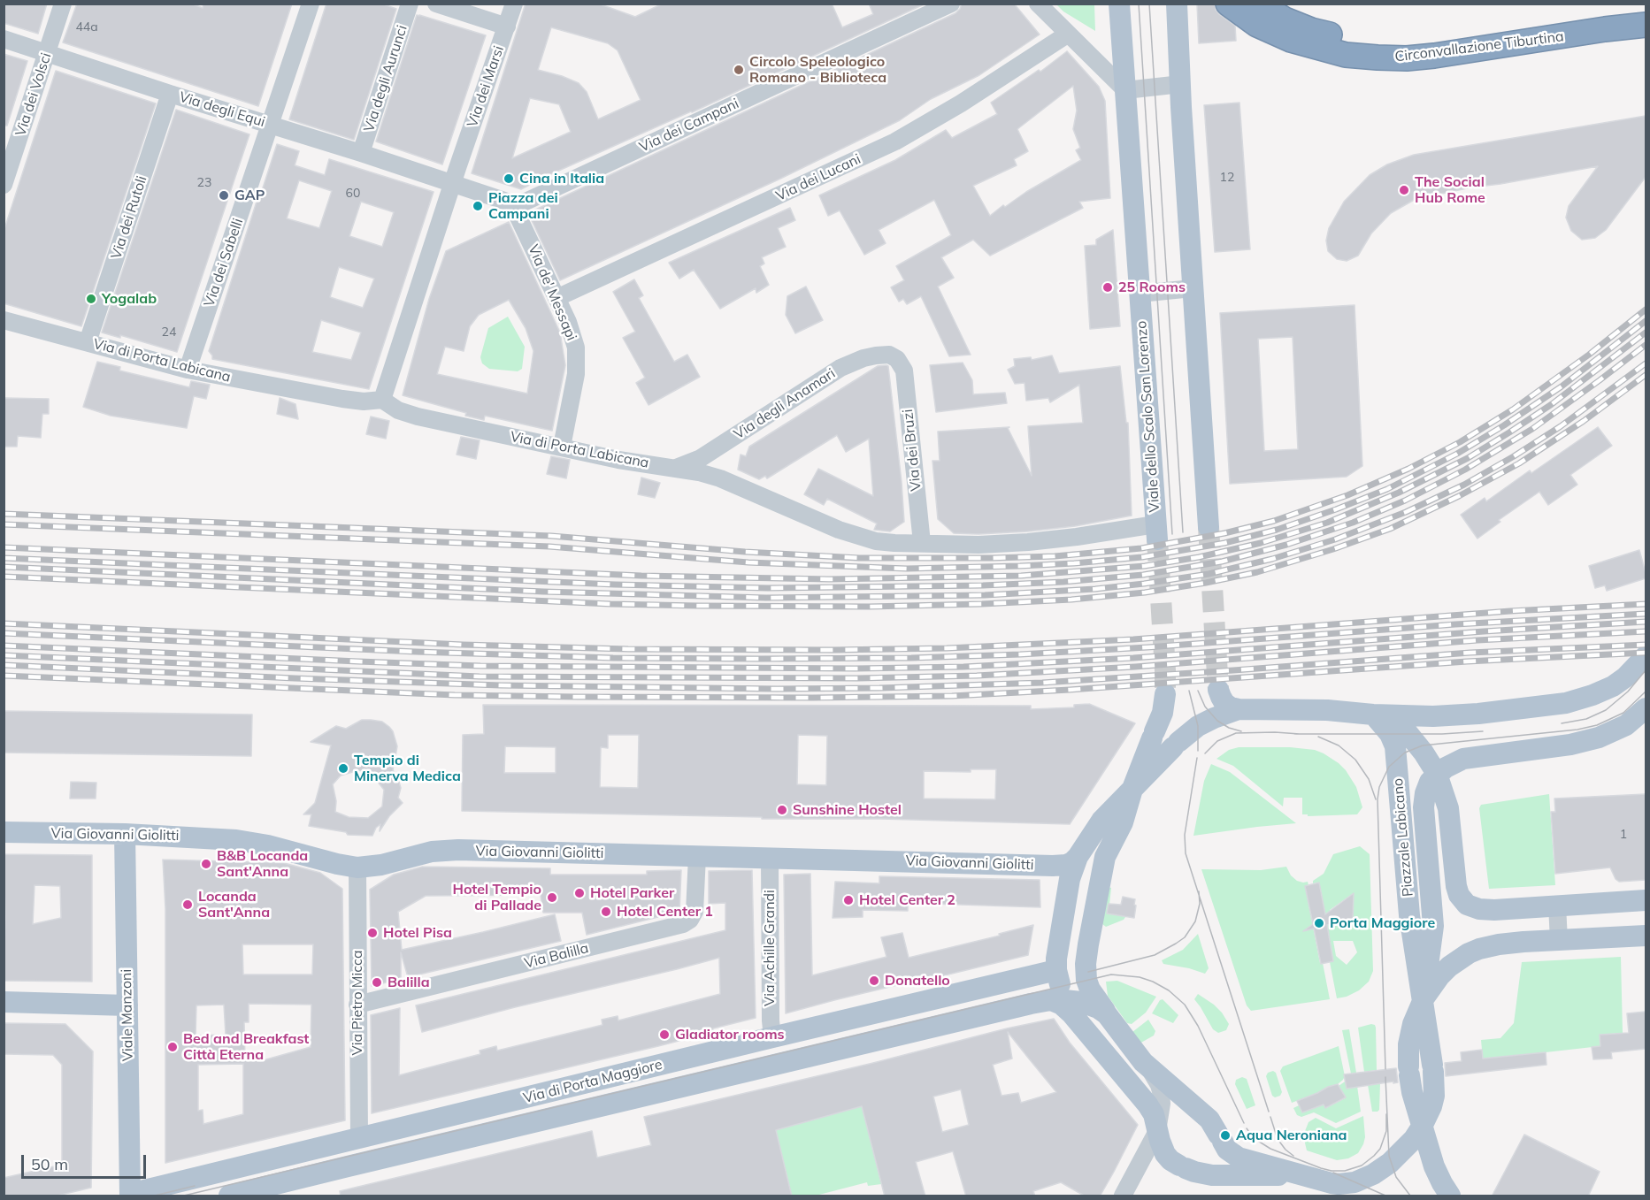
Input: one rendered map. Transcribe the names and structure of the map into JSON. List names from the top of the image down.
{
  "streets": {
    "highway": ["Circonvallazione Tiburtina"],
    "main road": [
      "Viale dello Scalo San Lorenzo",
      "Via Giovanni Giolitti",
      "Piazzale Labicano",
      "Viale Manzoni",
      "Via di Porta Maggiore"
    ],
    "street": [
      "Via degli Aurunci",
      "Via dei Marsi",
      "Via dei Volsci",
      "Via degli Equi",
      "Via dei Campani",
      "Via dei Lucani",
      "Via dei Rutoli",
      "Via dei Sabelli",
      "Via de' Messapi",
      "Via di Porta Labicana",
      "Via degli Anamari",
      "Via dei Bruzi",
      "Via Achille Grandi",
      "Via Balilla",
      "Via Pietro Micca"
    ]
  },
  "crossings": [
    ["Via degli Aurunci", "Via degli Equi"],
    ["Via dei Marsi", "Via degli Equi"],
    ["Via dei Volsci", "Via degli Equi"],
    ["Via degli Equi", "Via dei Rutoli"],
    ["Via degli Equi", "Via dei Sabelli"],
    ["Via dei Campani", "Via de' Messapi"],
    ["Via dei Lucani", "Via de' Messapi"],
    ["Via dei Rutoli", "Via di Porta Labicana"],
    ["Via dei Sabelli", "Via di Porta Labicana"],
    ["Via de' Messapi", "Via di Porta Labicana"],
    ["Via di Porta Labicana", "Via degli Anamari"],
    ["Via di Porta Labicana", "Viale dello Scalo San Lorenzo"],
    ["Via di Porta Labicana", "Via dei Bruzi"],
    ["Via degli Anamari", "Via dei Bruzi"],
    ["Via Giovanni Giolitti", "Via Achille Grandi"],
    ["Via Giovanni Giolitti", "Via Balilla"],
    ["Via Giovanni Giolitti", "Via Pietro Micca"],
    ["Via Giovanni Giolitti", "Viale Manzoni"],
    ["Via Achille Grandi", "Via di Porta Maggiore"],
    ["Via Balilla", "Via Pietro Micca"],
    ["Via Pietro Micca", "Via di Porta Maggiore"],
    ["Viale Manzoni", "Via di Porta Maggiore"]
  ],
  "places": [
    "Circolo Speleologico Romano - Biblioteca",
    "Cina in Italia",
    "The Social Hub Rome",
    "GAP",
    "Piazza dei Campani",
    "25 Rooms",
    "Yogalab",
    "Tempio di Minerva Medica",
    "Sunshine Hostel",
    "B&B Locanda Sant'Anna",
    "Hotel Parker",
    "Hotel Tempio di Pallade",
    "Hotel Center 2",
    "Locanda Sant'Anna",
    "Hotel Center 1",
    "Porta Maggiore",
    "Hotel Pisa",
    "Donatello",
    "Balilla",
    "Gladiator rooms",
    "Bed and Breakfast Città Eterna",
    "Aqua Neroniana"
  ],
  "house_numbers": [
    "44a",
    "12",
    "23",
    "60",
    "24",
    "1"
  ],
  "scale_bar": "50 m"
}
